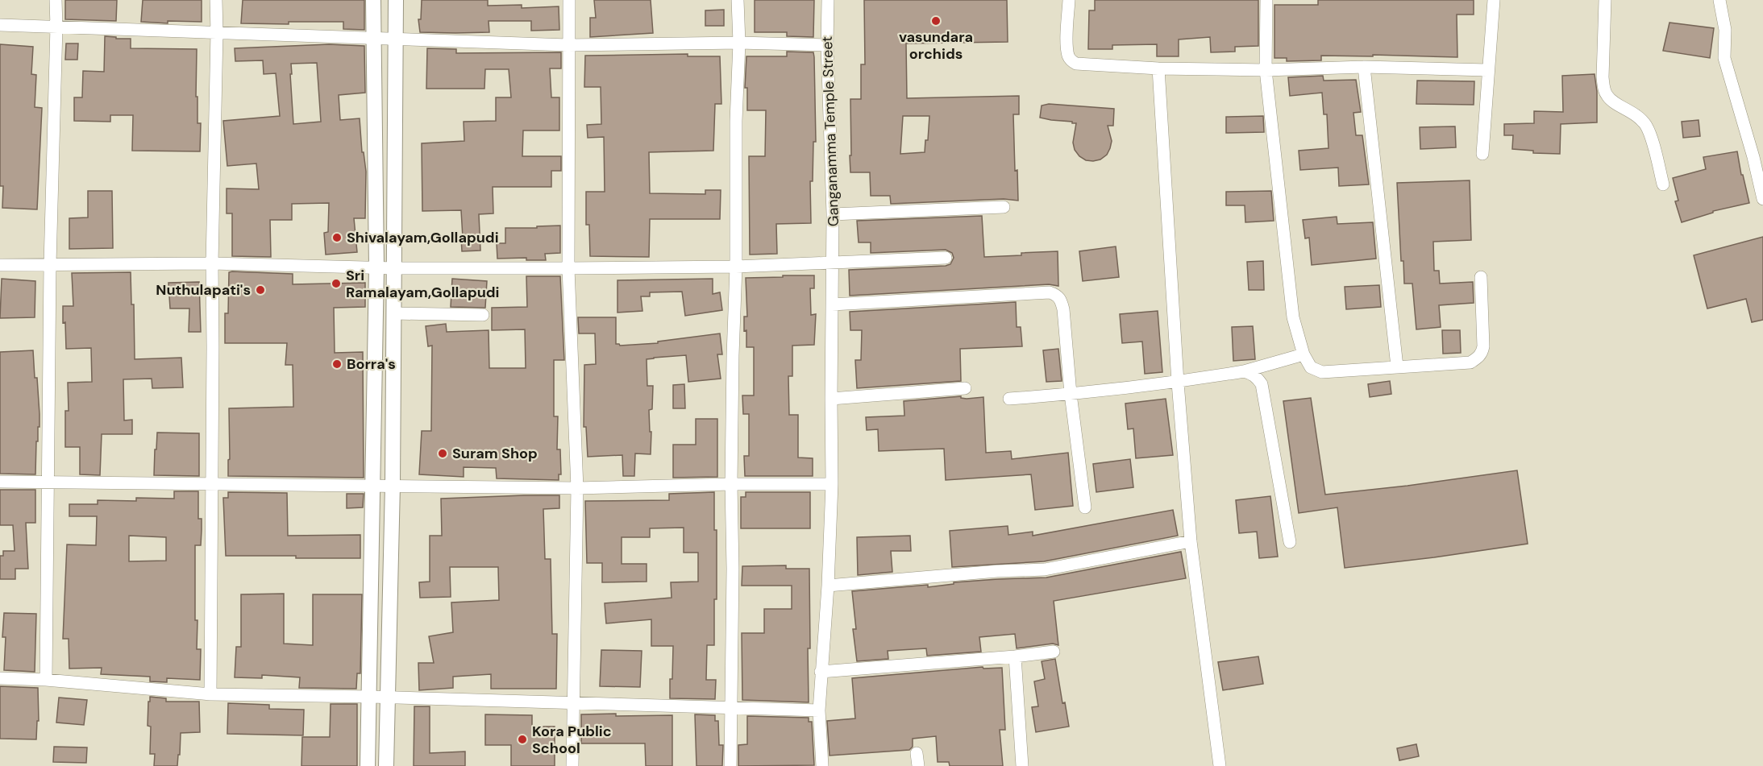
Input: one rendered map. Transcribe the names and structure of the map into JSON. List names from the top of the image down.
{
  "streets": {
    "street": ["Ganganamma Temple Street"]
  },
  "places": [
    "vasundara orchids",
    "Shivalayam,Gollapudi",
    "Sri Ramalayam,Gollapudi",
    "Nuthulapati's",
    "Borra's",
    "Suram Shop",
    "Kora Public School"
  ]
}
